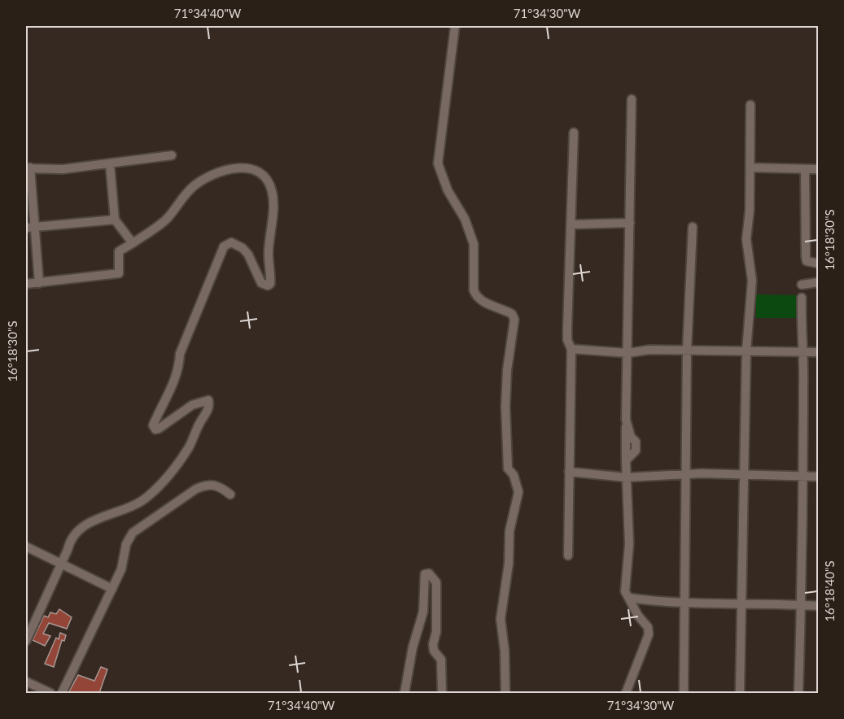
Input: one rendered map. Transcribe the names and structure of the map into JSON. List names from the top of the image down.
{
  "coordinates": [
    "71°34'40\"W",
    "71°34'30\"W",
    "16°18'30\"S",
    "16°18'40\"S"
  ]
}
